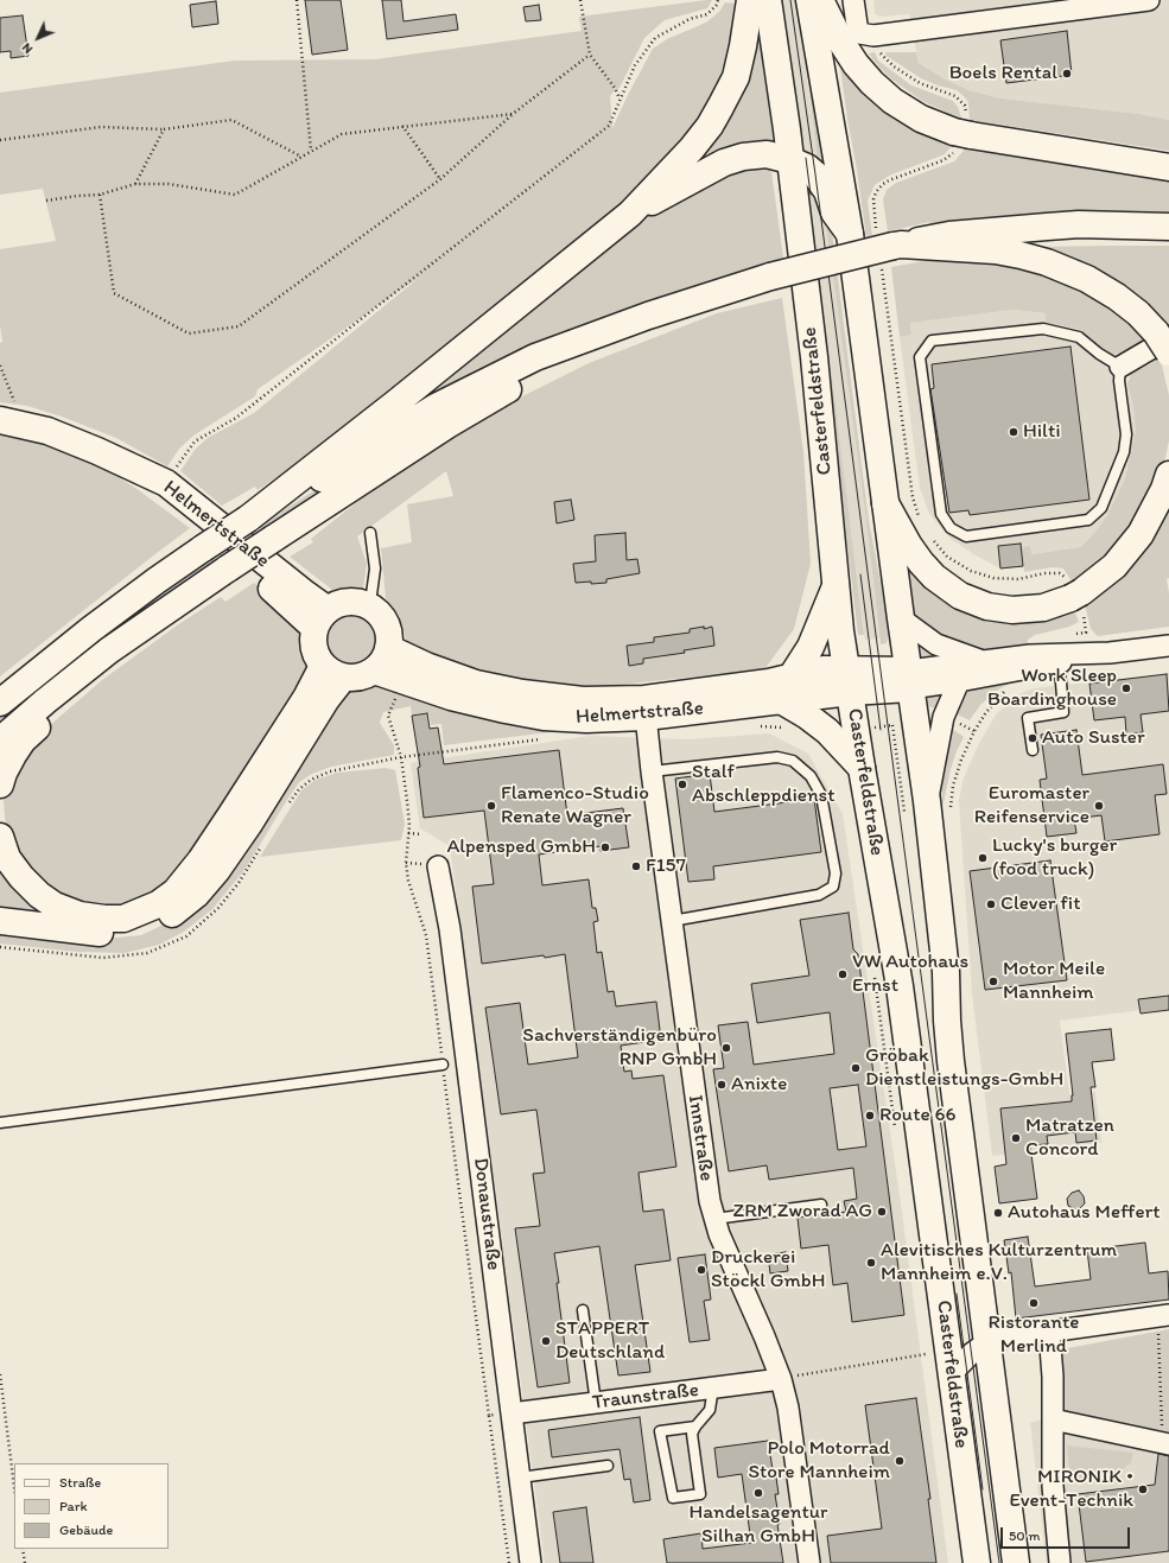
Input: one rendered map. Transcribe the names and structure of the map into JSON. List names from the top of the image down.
{
  "streets": {
    "main road": ["Casterfeldstraße", "Helmertstraße"],
    "street": ["Innstraße", "Donaustraße", "Traunstraße"]
  },
  "crossings": [
    ["Casterfeldstraße", "Helmertstraße"],
    ["Helmertstraße", "Innstraße"],
    ["Innstraße", "Traunstraße"],
    ["Donaustraße", "Traunstraße"]
  ],
  "places": [
    "Boels Rental",
    "Hilti",
    "Work Sleep Boardinghouse",
    "Auto Suster",
    "Stalf Abschleppdienst",
    "Flamenco-Studio Renate Wagner",
    "Euromaster Reifenservice",
    "Alpensped GmbH",
    "Lucky's burger (food truck)",
    "F157",
    "Clever fit",
    "VW Autohaus Ernst",
    "Motor Meile Mannheim",
    "Sachverständigenbüro RNP GmbH",
    "Gröbak Dienstleistungs-GmbH",
    "Anixte",
    "Route 66",
    "Matratzen Concord",
    "ZRM Zworad AG",
    "Autohaus Meffert",
    "Alevitisches Kulturzentrum Mannheim e.V.",
    "Druckerei Stöckl GmbH",
    "Ristorante Merlind",
    "STAPPERT Deutschland",
    "Polo Motorrad Store Mannheim",
    "MIRONIK • Event-Technik",
    "Handelsagentur Silhan GmbH"
  ],
  "legend": ["Straße", "Park", "Gebäude"],
  "scale_bar": "50 m",
  "north": "bottom left"
}
